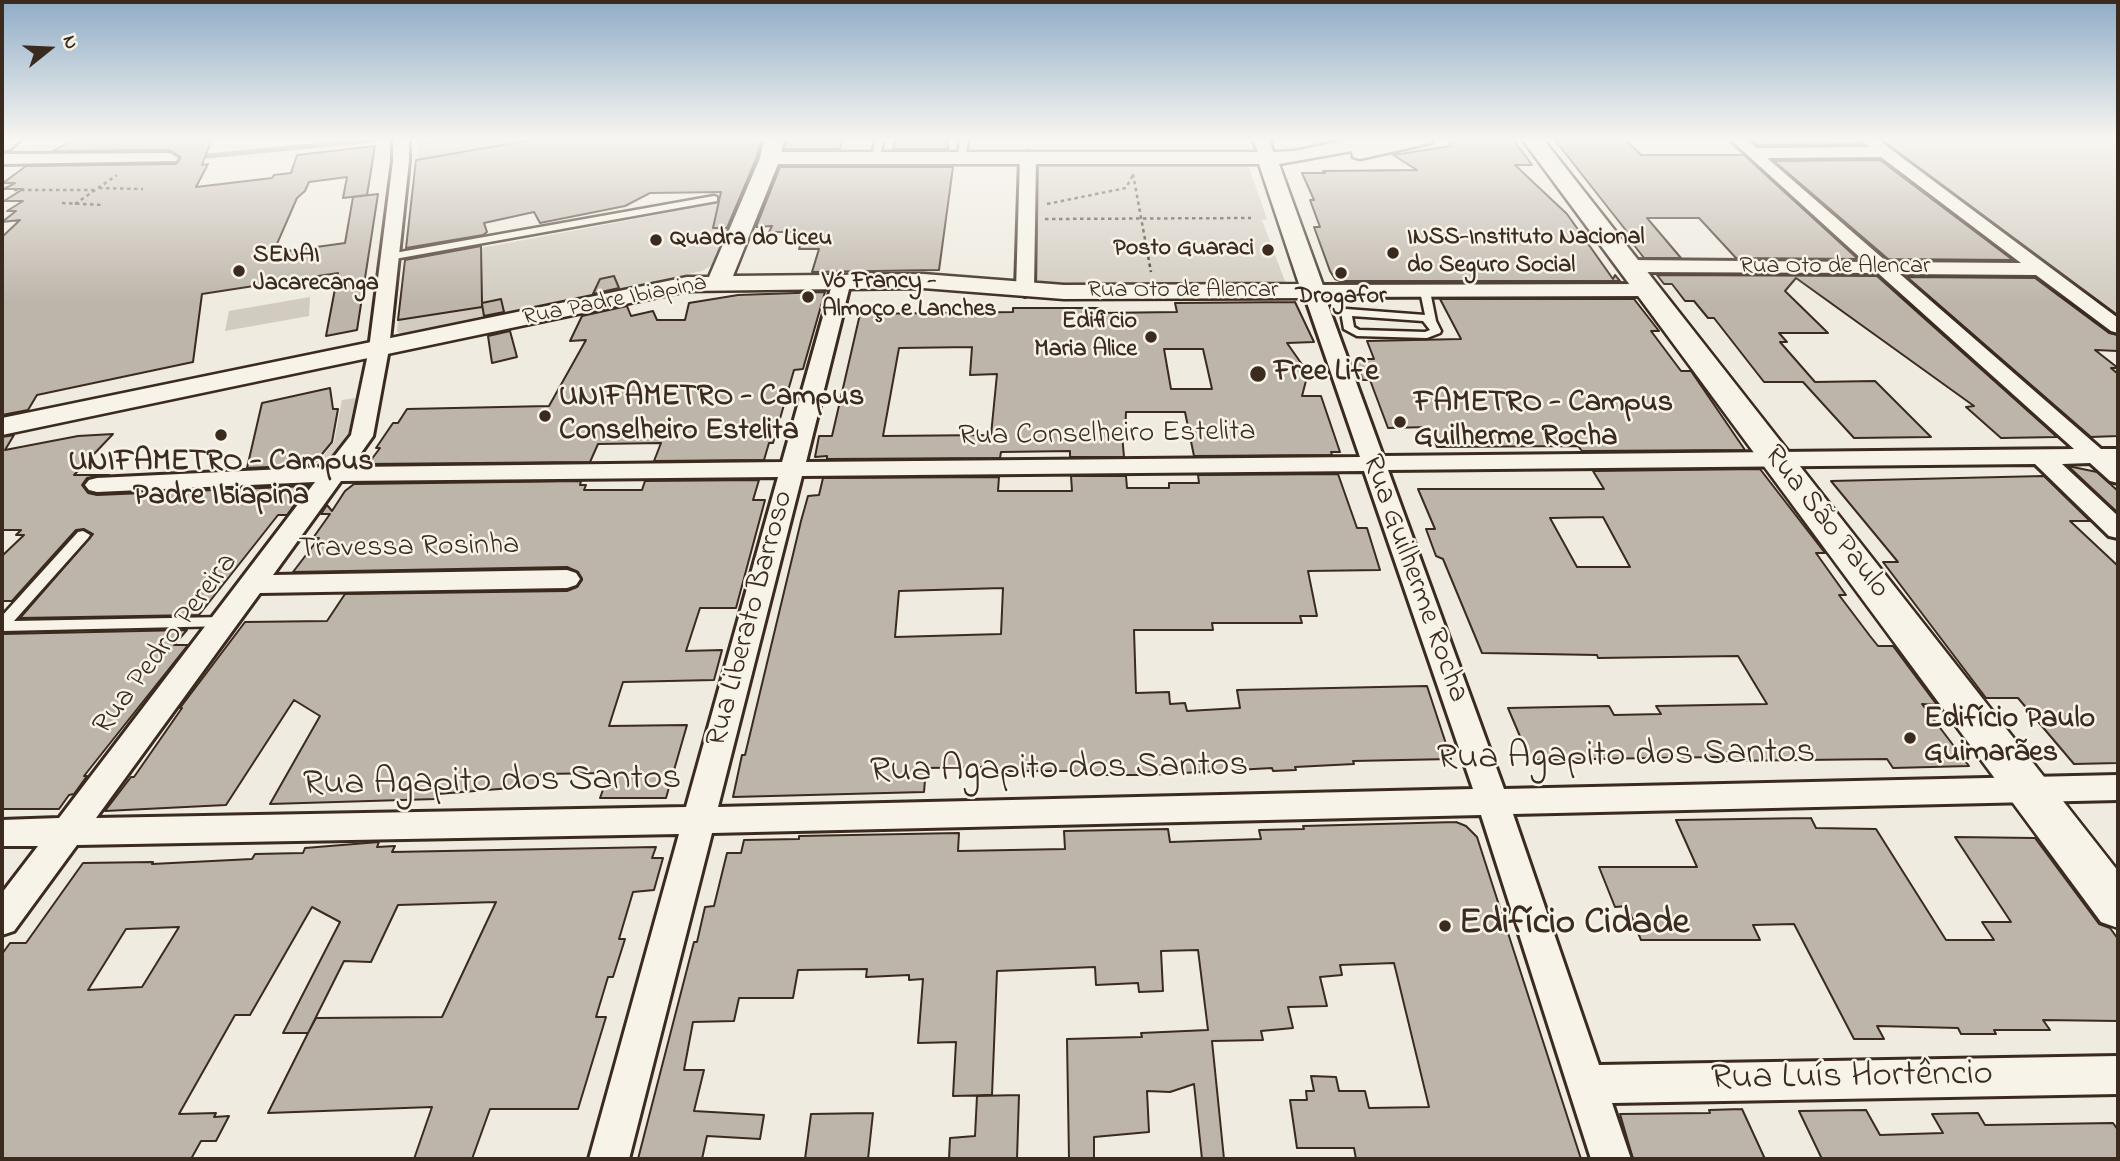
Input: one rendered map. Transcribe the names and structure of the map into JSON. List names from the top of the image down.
{
  "streets": {
    "main road": ["Rua São Paulo"],
    "street": [
      "Rua Oto de Alencar",
      "Rua Padre Ibiapina",
      "Rua Conselheiro Estelita",
      "Travessa Rosinha",
      "Rua Guilherme Rocha",
      "Rua Liberato Barroso",
      "Rua Pedro Pereira",
      "Rua Agapito dos Santos",
      "Rua Luís Hortêncio"
    ]
  },
  "crossings": [
    ["Rua Oto de Alencar", "Rua Padre Ibiapina"],
    ["Rua Oto de Alencar", "Rua São Paulo"],
    ["Rua Oto de Alencar", "Rua Guilherme Rocha"],
    ["Rua Oto de Alencar", "Rua Liberato Barroso"],
    ["Rua Padre Ibiapina", "Rua Pedro Pereira"],
    ["Rua Conselheiro Estelita", "Rua São Paulo"],
    ["Rua Conselheiro Estelita", "Rua Guilherme Rocha"],
    ["Rua Conselheiro Estelita", "Rua Liberato Barroso"],
    ["Rua Conselheiro Estelita", "Rua Pedro Pereira"],
    ["Rua São Paulo", "Rua Agapito dos Santos"],
    ["Travessa Rosinha", "Rua Pedro Pereira"],
    ["Rua Guilherme Rocha", "Rua Agapito dos Santos"],
    ["Rua Guilherme Rocha", "Rua Luís Hortêncio"],
    ["Rua Liberato Barroso", "Rua Agapito dos Santos"],
    ["Rua Pedro Pereira", "Rua Agapito dos Santos"]
  ],
  "places": [
    "Quadra do Liceu",
    "Posto Guaraci",
    "INSS-Instituto Nacional do Seguro Social",
    "SENAI Jacarecanga",
    "Drogafor",
    "Vó Francy - Almoço e Lanches",
    "Edificio Maria Alice",
    "Free Life",
    "UNIFAMETRO - Campus Conselheiro Estelita",
    "FAMETRO - Campus Guilherme Rocha",
    "UNIFAMETRO - Campus Padre Ibiapina",
    "Edifício Paulo Guimarães",
    "Edifício Cidade"
  ],
  "north": "right"
}
